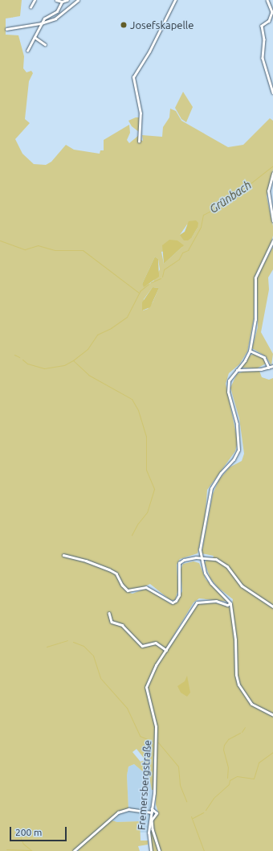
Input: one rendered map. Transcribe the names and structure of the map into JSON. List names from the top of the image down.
{
  "streets": {
    "main road": ["Fremersbergstraße"]
  },
  "water": ["Grünbach"],
  "places": ["Josefskapelle"],
  "scale_bar": "200 m"
}
